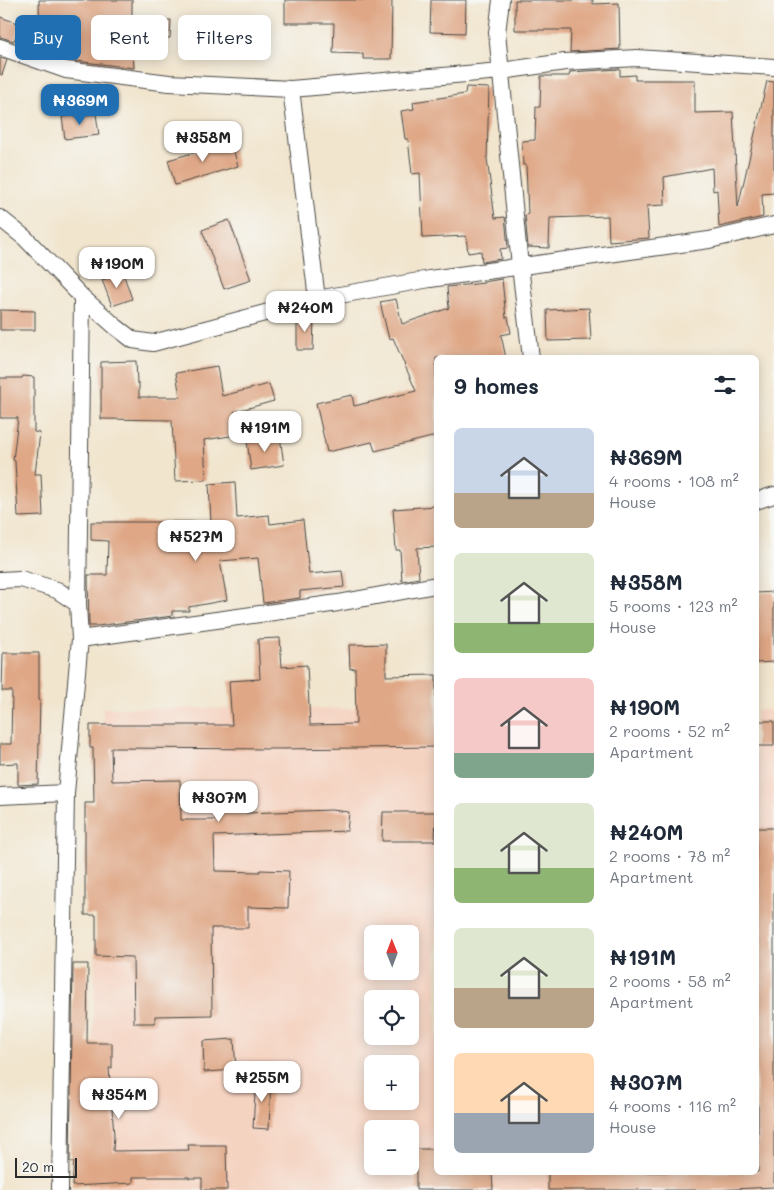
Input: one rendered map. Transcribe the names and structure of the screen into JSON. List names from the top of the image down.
{
  "scale_bar": "20 m",
  "north": "top",
  "page": {
    "chip": ["Buy", "Rent", "Filters"],
    "price": [
      "₦369M",
      "₦358M",
      "₦190M",
      "₦240M",
      "₦191M",
      "₦527M",
      "₦307M",
      "₦255M",
      "₦354M"
    ],
    "heading": "9 homes",
    "list": [
      {
        "name": "₦369M",
        "note": "4 rooms · 108 m² · House"
      },
      {
        "name": "₦358M",
        "note": "5 rooms · 123 m² · House"
      },
      {
        "name": "₦190M",
        "note": "2 rooms · 52 m² · Apartment"
      },
      {
        "name": "₦240M",
        "note": "2 rooms · 78 m² · Apartment"
      },
      {
        "name": "₦191M",
        "note": "2 rooms · 58 m² · Apartment"
      },
      {
        "name": "₦307M",
        "note": "4 rooms · 116 m² · House"
      }
    ],
    "map_buttons": ["+", "−"],
    "scale": "20 m"
  }
}
